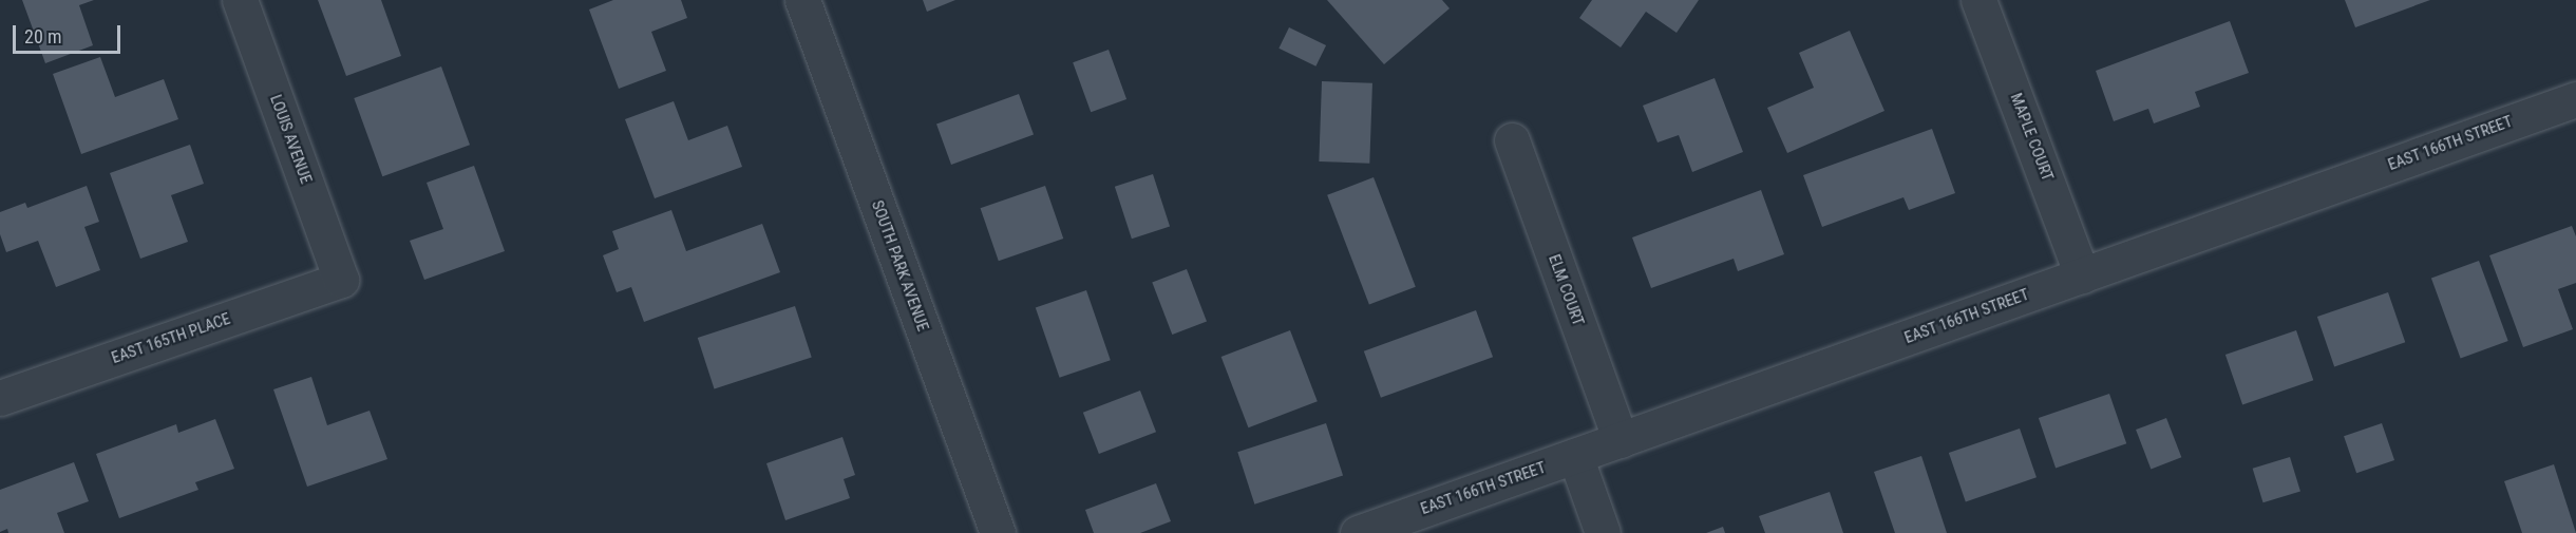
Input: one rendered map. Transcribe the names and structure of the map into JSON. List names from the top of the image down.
{
  "streets": {
    "street": [
      "MAPLE COURT",
      "LOUIS AVENUE",
      "EAST 166TH STREET",
      "SOUTH PARK AVENUE",
      "ELM COURT",
      "EAST 165TH PLACE"
    ]
  },
  "crossings": [
    ["MAPLE COURT", "EAST 166TH STREET"],
    ["LOUIS AVENUE", "EAST 165TH PLACE"],
    ["EAST 166TH STREET", "ELM COURT"]
  ],
  "scale_bar": "20 m"
}
